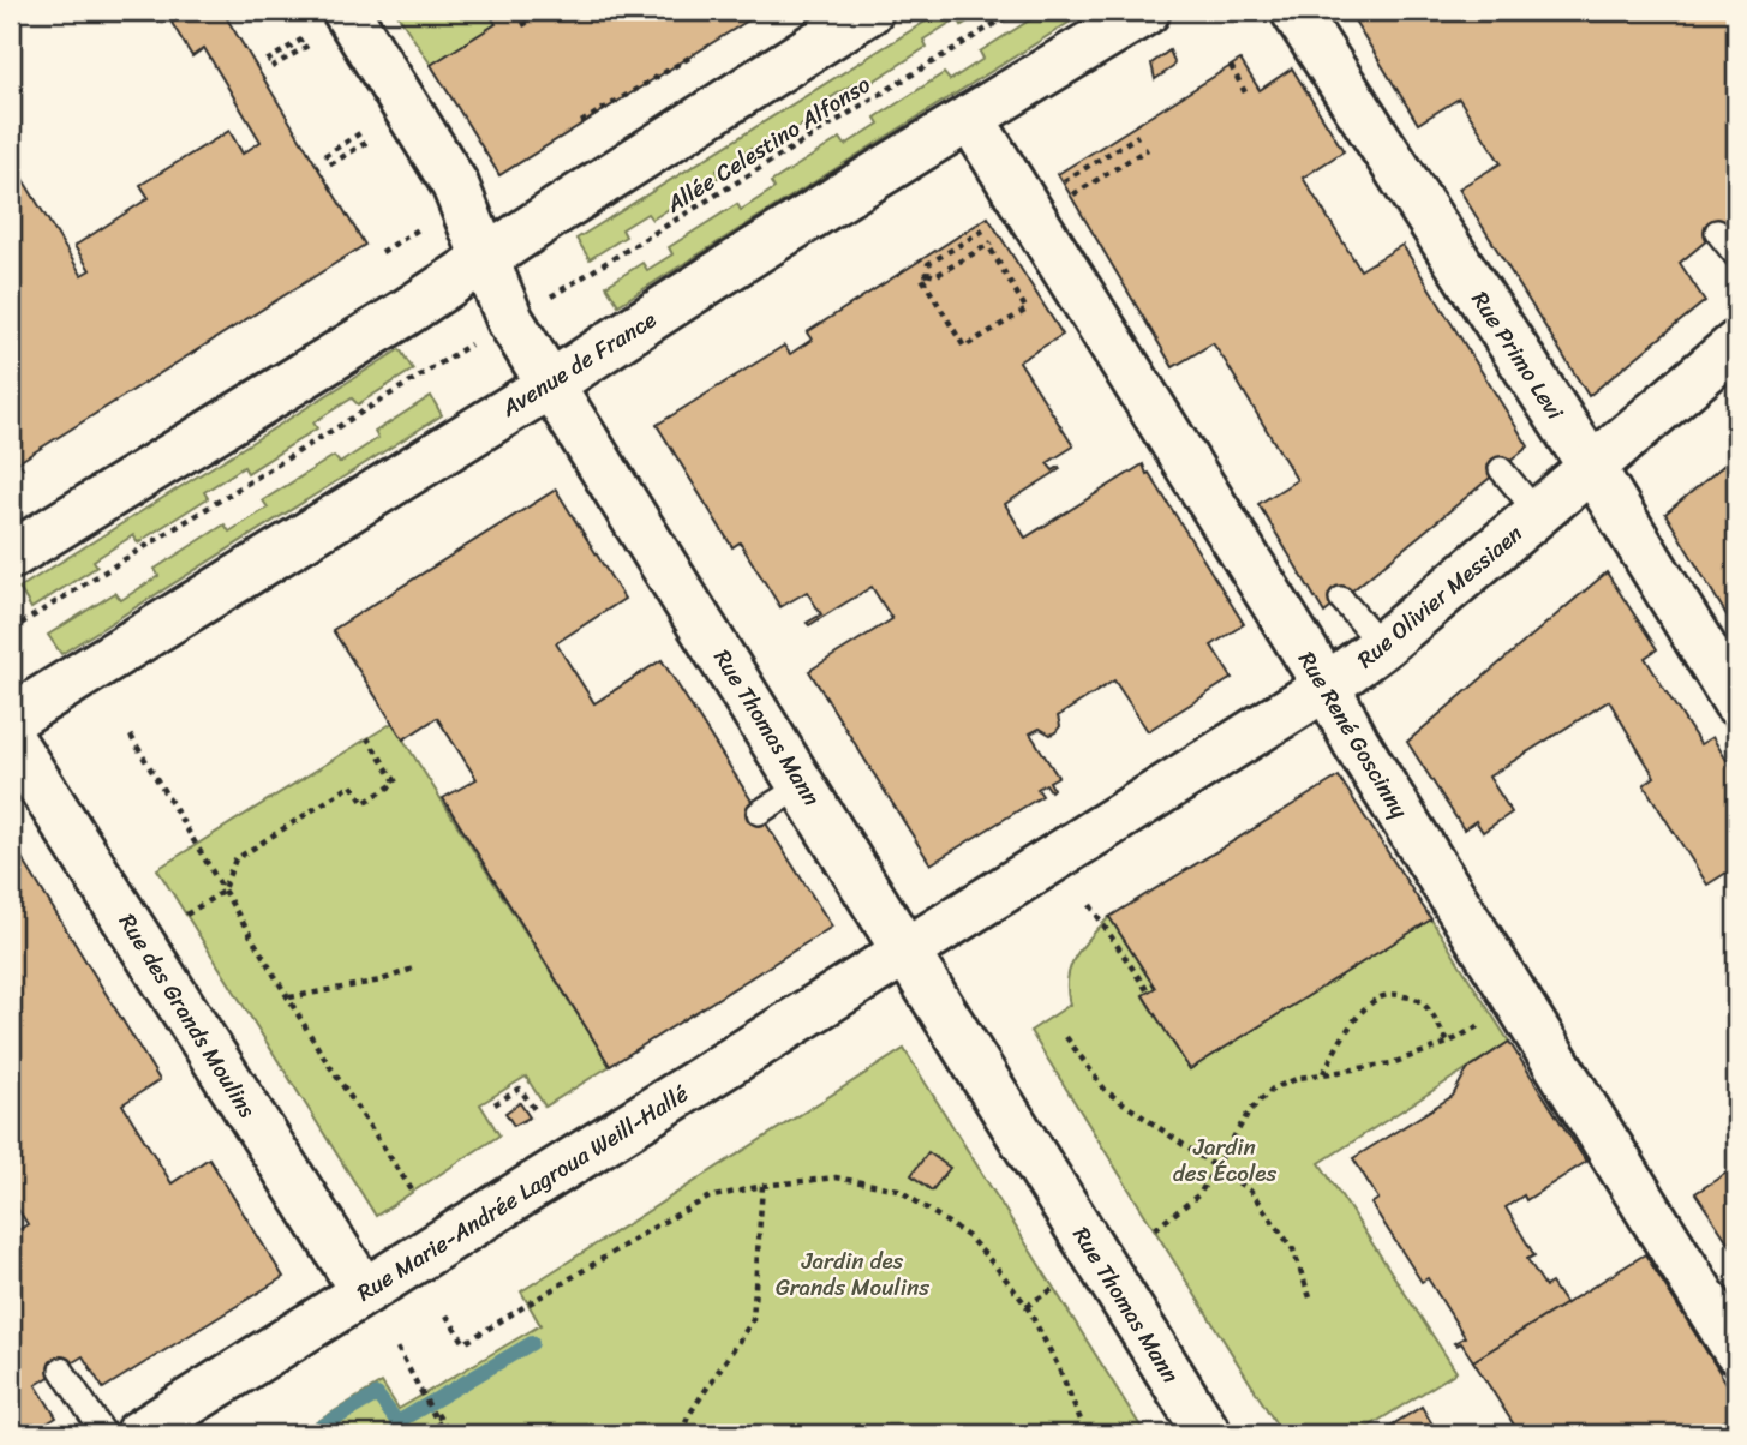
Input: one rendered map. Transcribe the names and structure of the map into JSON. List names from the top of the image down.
{
  "streets": {
    "street": [
      "Rue Primo Levi",
      "Avenue de France",
      "Rue Olivier Messiaen",
      "Rue Thomas Mann",
      "Rue René Goscinny",
      "Rue des Grands Moulins",
      "Rue Marie-Andrée Lagroua Weill-Hallé"
    ],
    "path": ["Allée Celestino Alfonso"]
  },
  "crossings": [
    ["Rue Primo Levi", "Rue Olivier Messiaen"],
    ["Avenue de France", "Rue Thomas Mann"],
    ["Avenue de France", "Rue René Goscinny"],
    ["Rue Olivier Messiaen", "Rue Thomas Mann"],
    ["Rue Olivier Messiaen", "Rue René Goscinny"],
    ["Rue Olivier Messiaen", "Rue Marie-Andrée Lagroua Weill-Hallé"],
    ["Rue Thomas Mann", "Rue Marie-Andrée Lagroua Weill-Hallé"],
    ["Rue des Grands Moulins", "Rue Marie-Andrée Lagroua Weill-Hallé"]
  ],
  "parks": ["Jardin des Écoles", "Jardin des Grands Moulins"]
}
